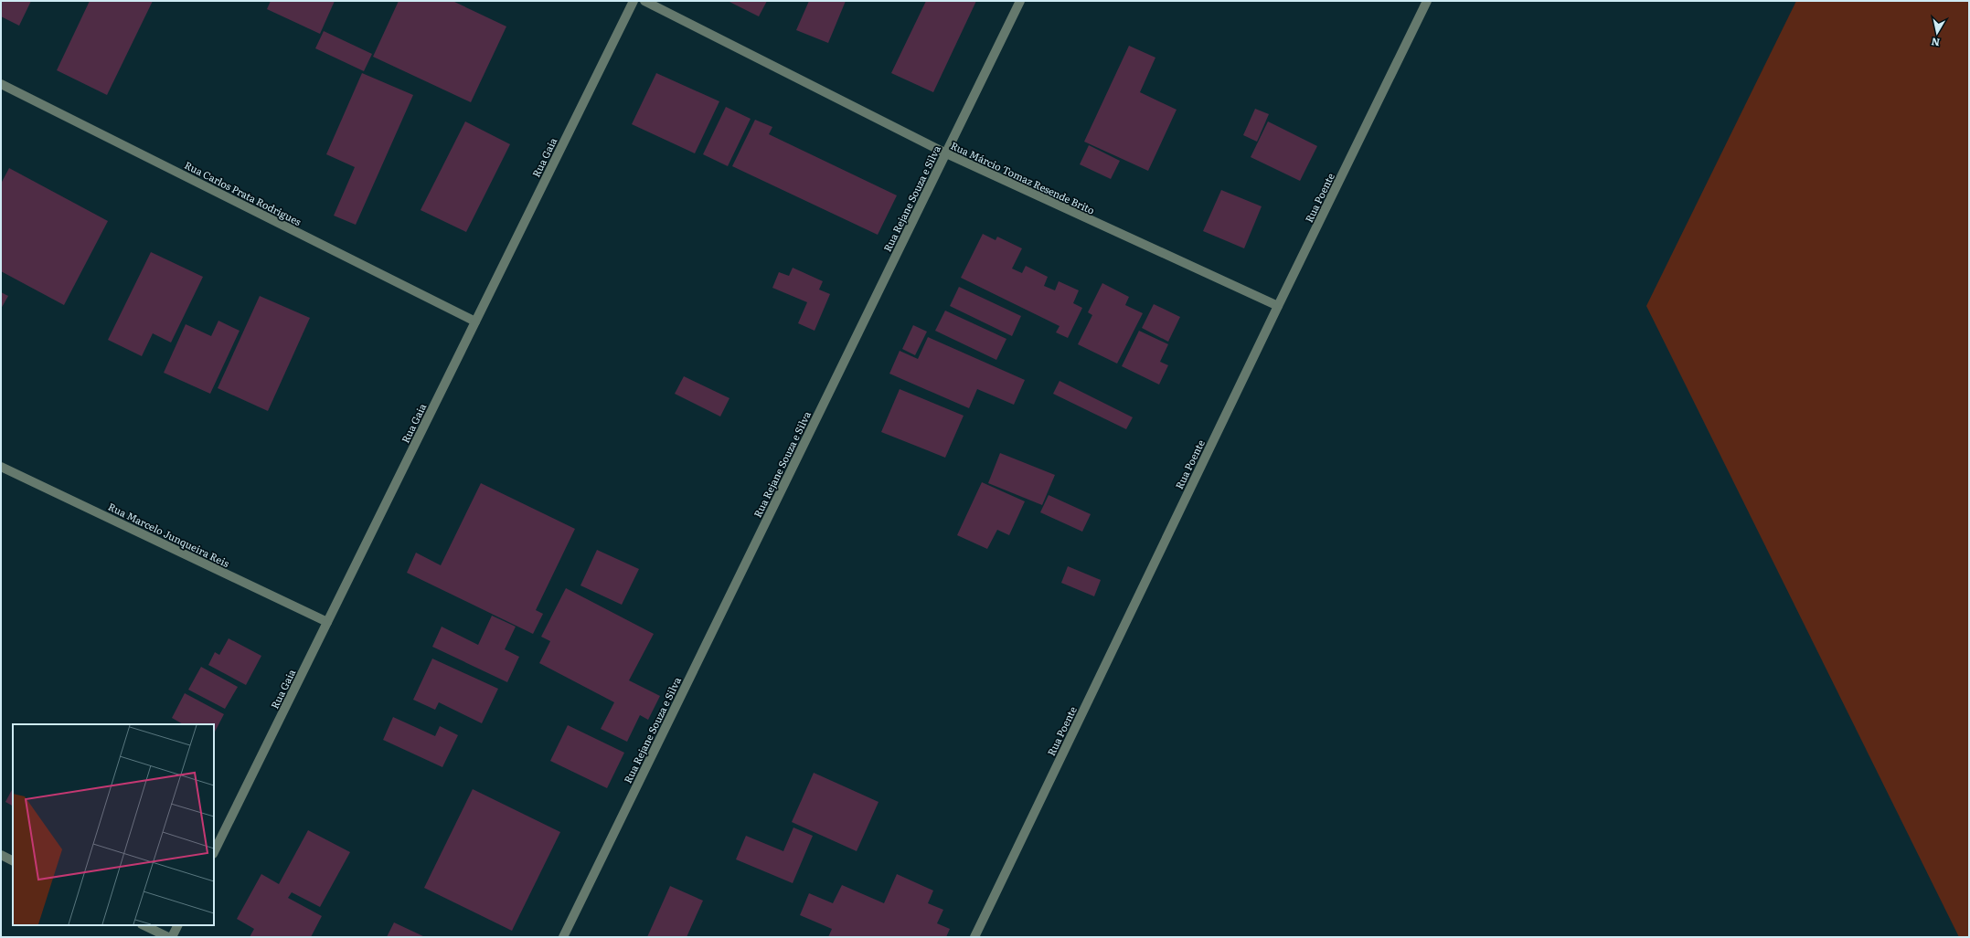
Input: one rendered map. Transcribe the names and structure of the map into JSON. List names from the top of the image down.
{
  "streets": {
    "street": [
      "Rua Gaia",
      "Rua Márcio Tomaz Resende Brito",
      "Rua Carlos Prata Rodrigues",
      "Rua Poente",
      "Rua Rejane Souza e Silva",
      "Rua Marcelo Junqueira Reis"
    ]
  },
  "crossings": [
    ["Rua Gaia", "Rua Carlos Prata Rodrigues"],
    ["Rua Gaia", "Rua Marcelo Junqueira Reis"],
    ["Rua Márcio Tomaz Resende Brito", "Rua Poente"],
    ["Rua Márcio Tomaz Resende Brito", "Rua Rejane Souza e Silva"]
  ],
  "north": "bottom"
}
